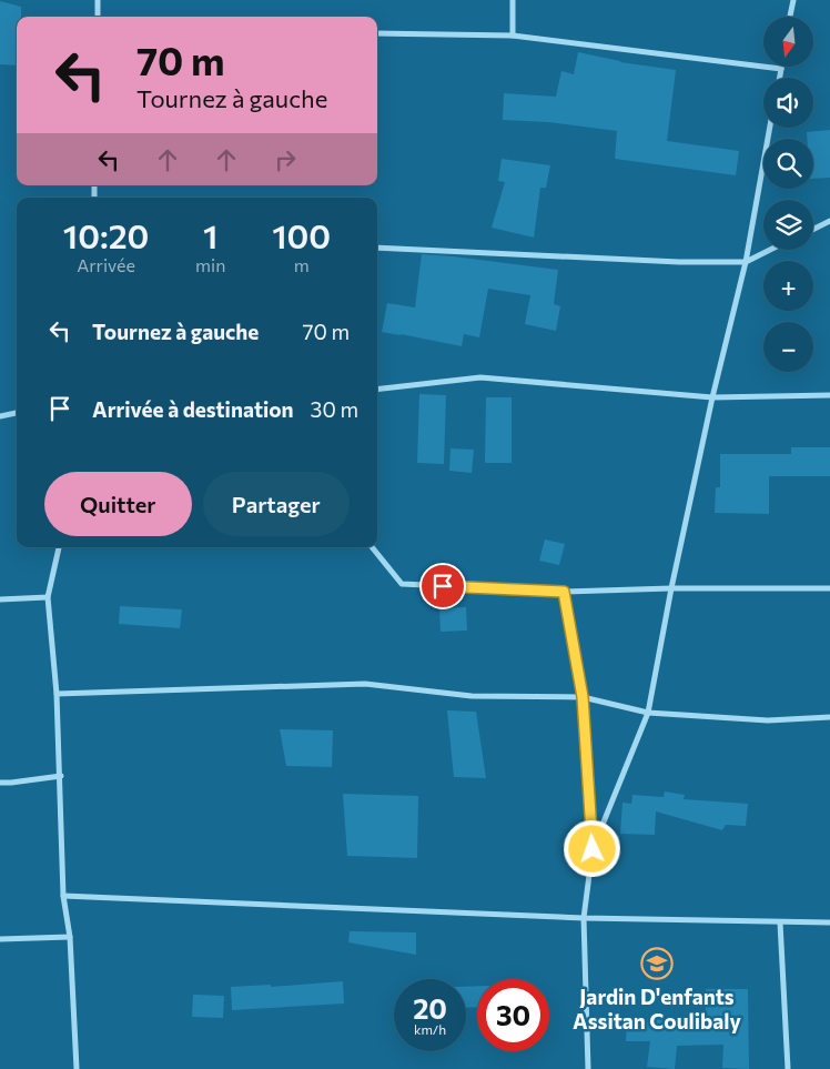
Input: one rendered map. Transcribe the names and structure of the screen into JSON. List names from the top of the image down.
{
  "places": {
    "school or university": ["Jardin D'enfants Assitan Coulibaly"]
  },
  "north": "bottom",
  "page": {
    "map_buttons": ["+", "−"],
    "turn": ["70 m", "Tournez à gauche"],
    "eta": [
      "10:20",
      "Arrivée",
      "1",
      "min",
      "100",
      "m"
    ],
    "list": [
      {
        "name": "Tournez à gauche",
        "value": "70 m"
      },
      {
        "name": "Arrivée à destination",
        "value": "30 m"
      }
    ],
    "buttons": ["Quitter", "Partager"],
    "speed": "20 km/h",
    "limit": "30"
  }
}
